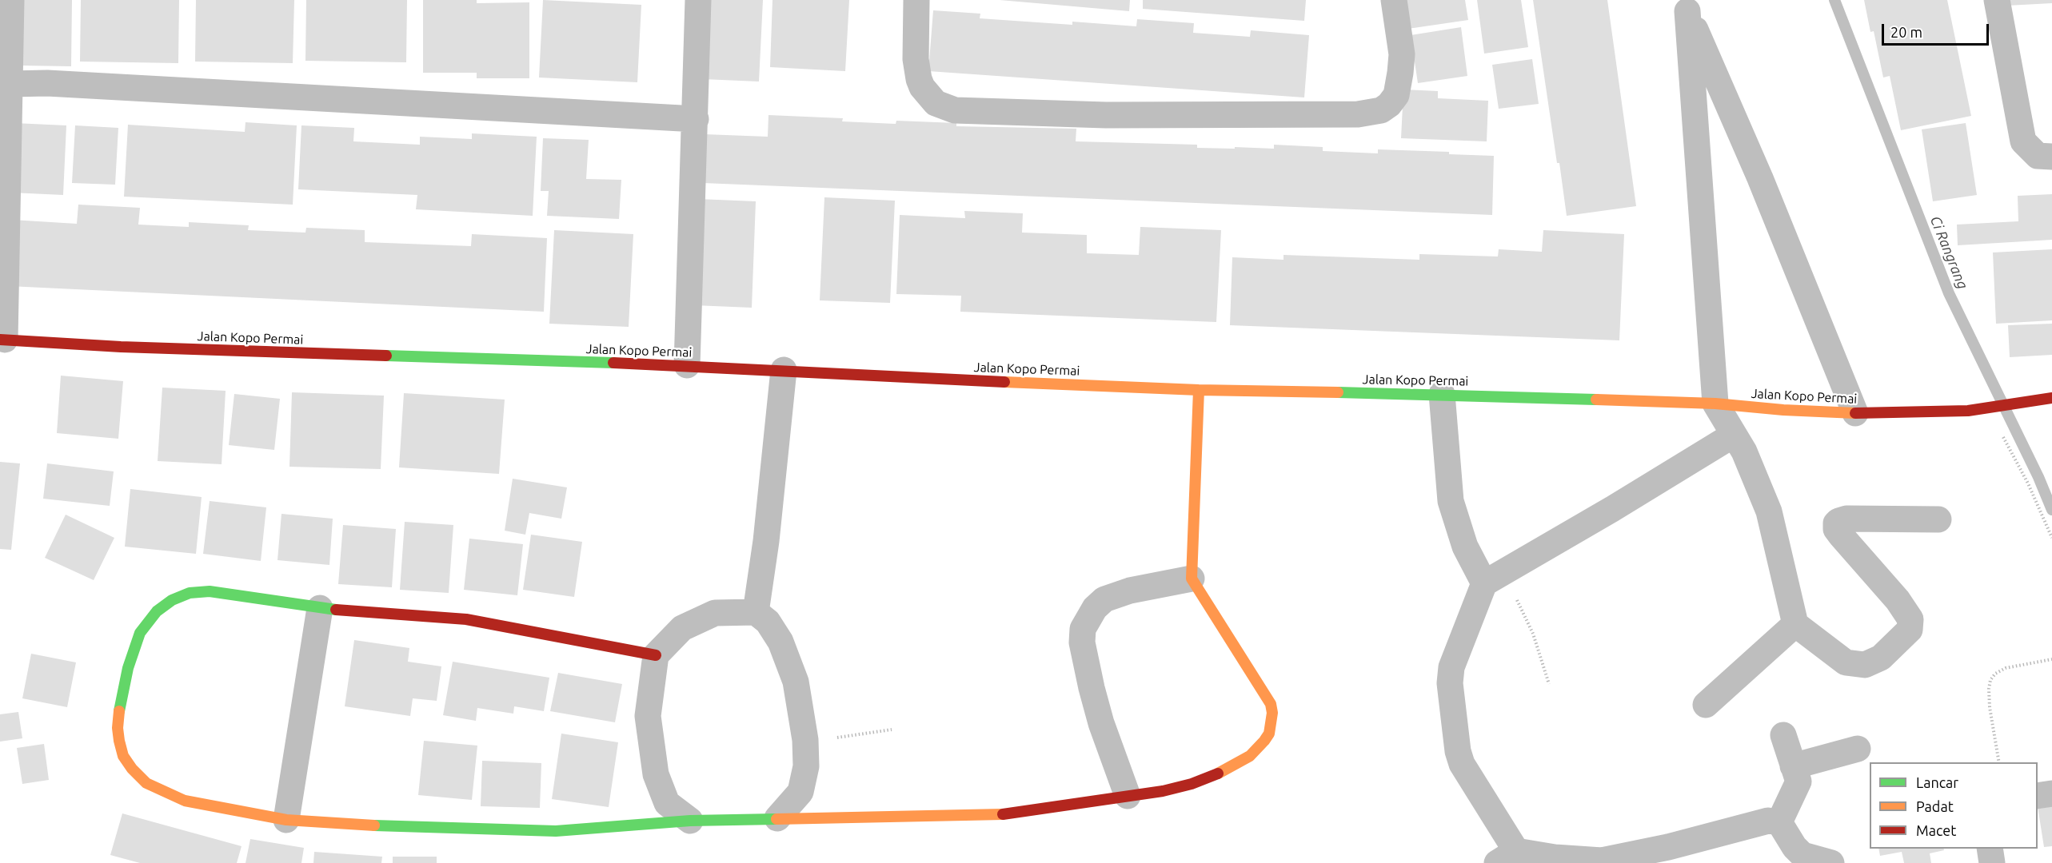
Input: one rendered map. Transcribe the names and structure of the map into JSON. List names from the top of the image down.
{
  "streets": {
    "street": ["Jalan Kopo Permai"]
  },
  "water": ["Ci Rangrang"],
  "legend": ["Lancar", "Padat", "Macet"],
  "scale_bar": "20 m"
}
